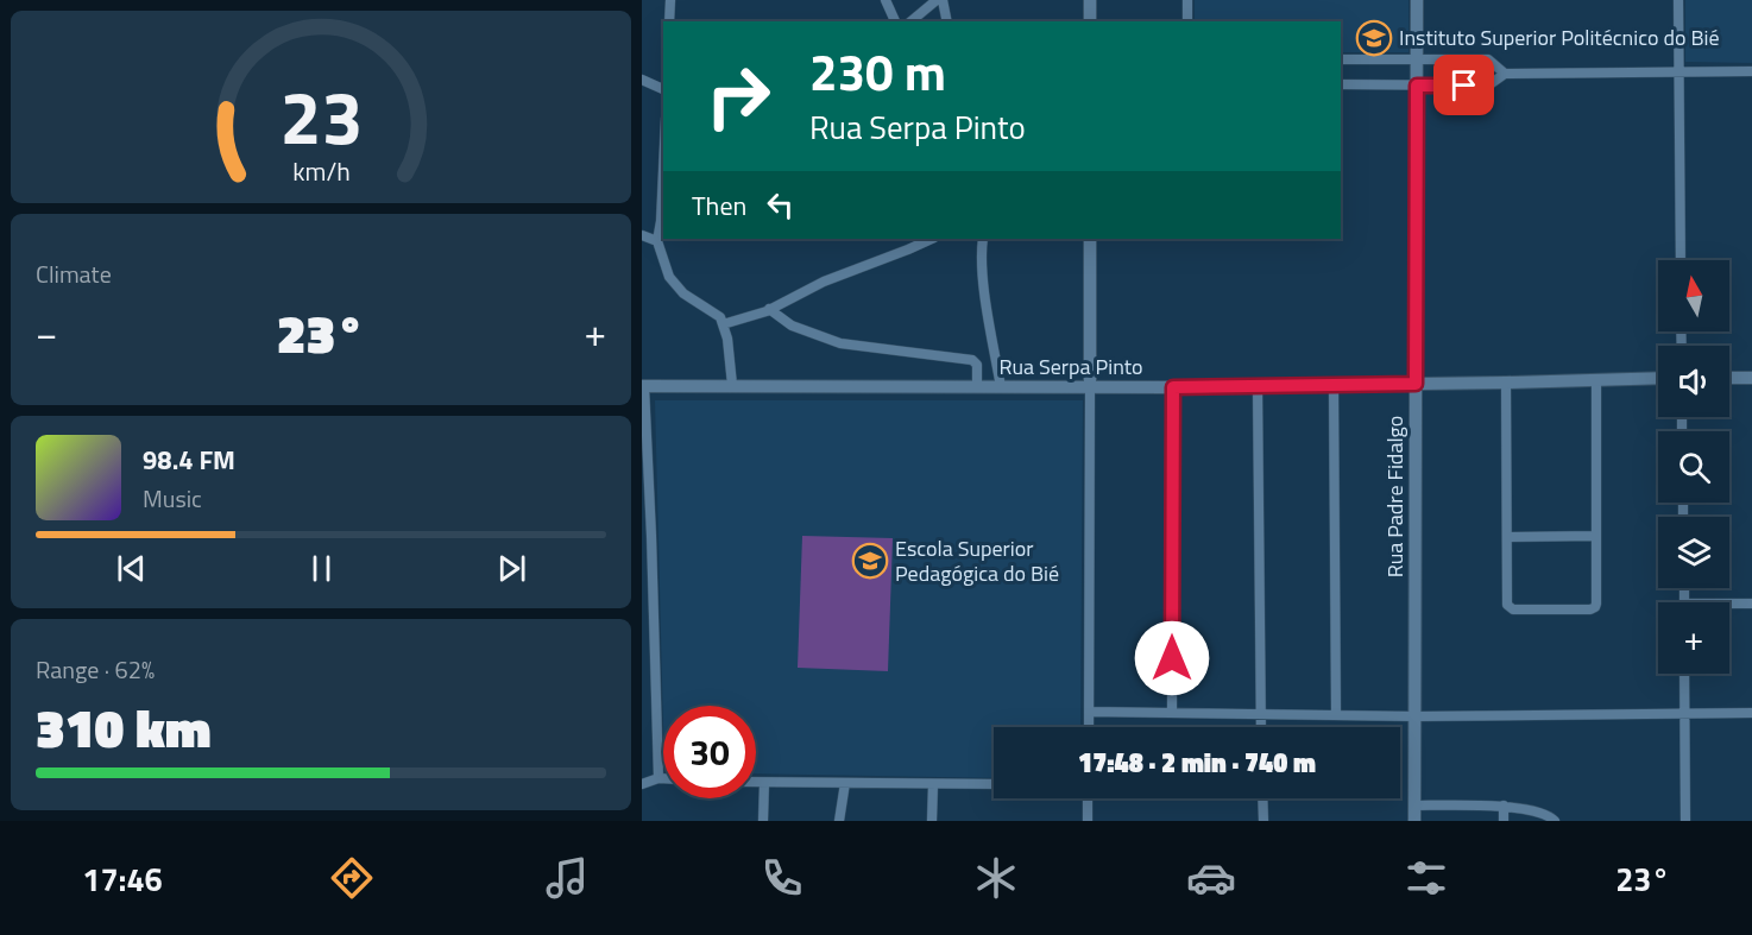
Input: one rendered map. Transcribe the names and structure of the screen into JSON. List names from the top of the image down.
{
  "streets": {
    "street": ["Rua Serpa Pinto", "Rua Padre Fidalgo"]
  },
  "crossings": [
    ["Rua Serpa Pinto", "Rua Padre Fidalgo"]
  ],
  "places": {
    "school or university": ["Instituto Superior Politécnico do Bié", "Escola Superior Pedagógica do Bié"]
  },
  "north": "top",
  "page": {
    "turn": ["230 m", "Rua Serpa Pinto"],
    "then": "Then",
    "tile": [
      "Climate",
      ["Range · 62%", "310 km"]
    ],
    "map_buttons": "+",
    "heat": ["−", "23°", "+"],
    "song": ["98.4 FM", "Music"],
    "limit": "30",
    "trip": "17:48 · 2 min · 740 m",
    "tabs": ["17:46", "23°"],
    "gauge": ["23", "km/h"]
  }
}
